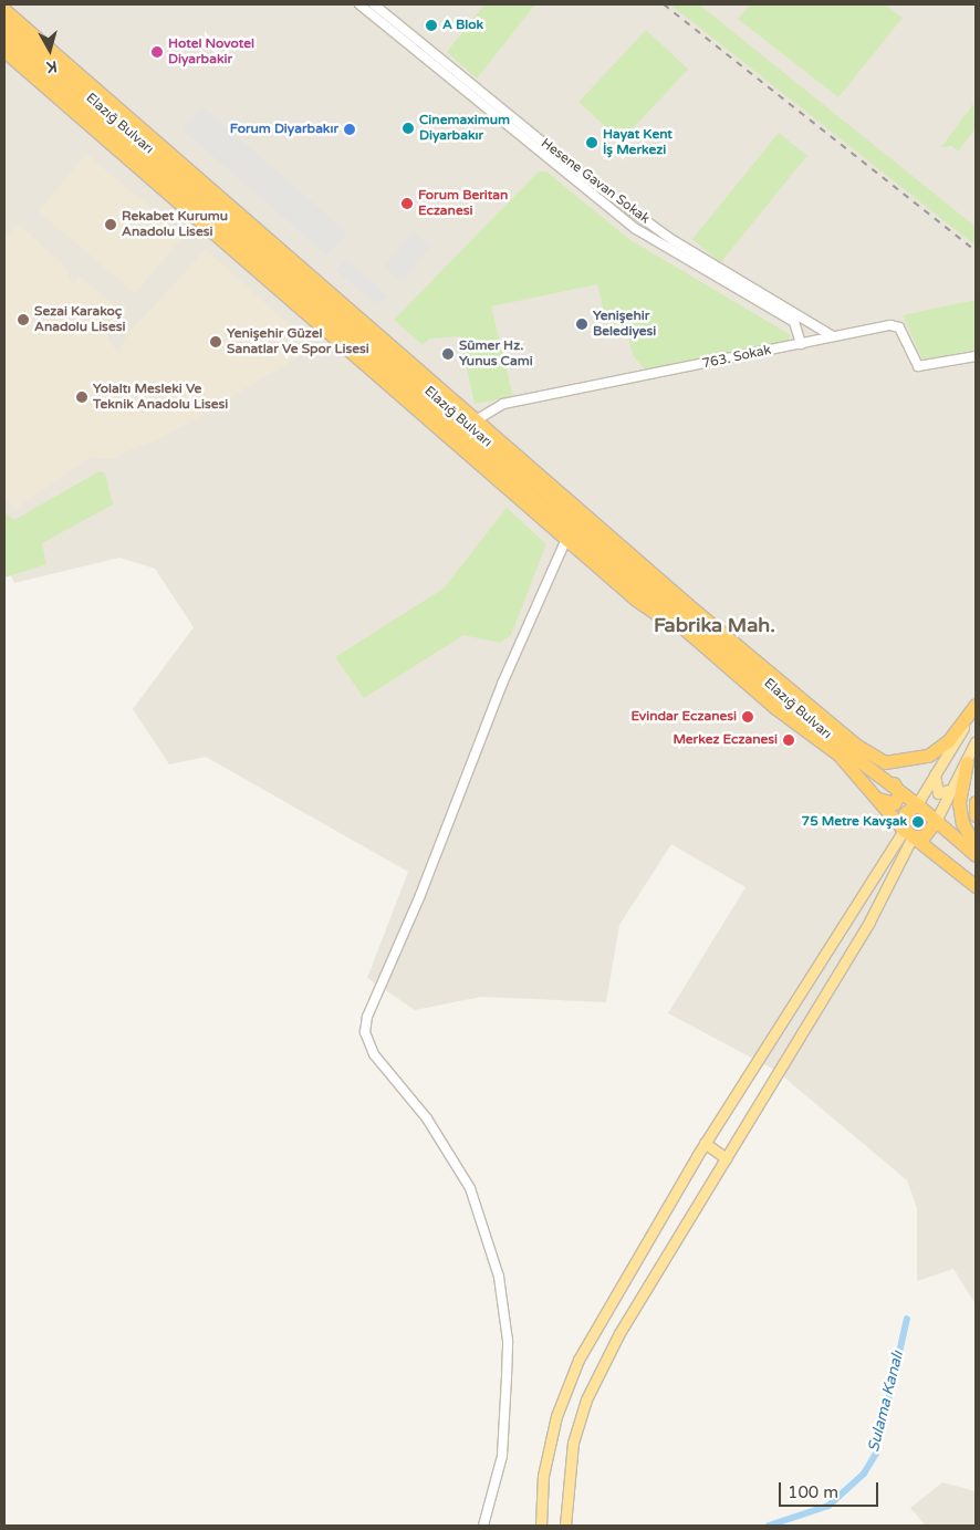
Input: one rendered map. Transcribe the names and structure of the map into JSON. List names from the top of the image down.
{
  "streets": {
    "highway": ["Elazığ Bulvarı"],
    "street": ["Hesene Gavan Sokak", "763. Sokak"]
  },
  "crossings": [
    ["Hesene Gavan Sokak", "763. Sokak"]
  ],
  "districts": ["Fabrika Mah."],
  "water": ["Sulama Kanalı"],
  "places": [
    "A Blok",
    "Hotel Novotel Diyarbakir",
    "Cinemaximum Diyarbakır",
    "Forum Diyarbakır",
    "Hayat Kent İş Merkezi",
    "Forum Beritan Eczanesi",
    "Rekabet Kurumu Anadolu Lisesi",
    "Sezai Karakoç Anadolu Lisesi",
    "Yenişehir Belediyesi",
    "Yenişehir Güzel Sanatlar Ve Spor Lisesi",
    "Sümer Hz. Yunus Cami",
    "Yolaltı Mesleki Ve Teknik Anadolu Lisesi",
    "Evindar Eczanesi",
    "Merkez Eczanesi",
    "75 Metre Kavşak"
  ],
  "scale_bar": "100 m",
  "north": "bottom"
}
